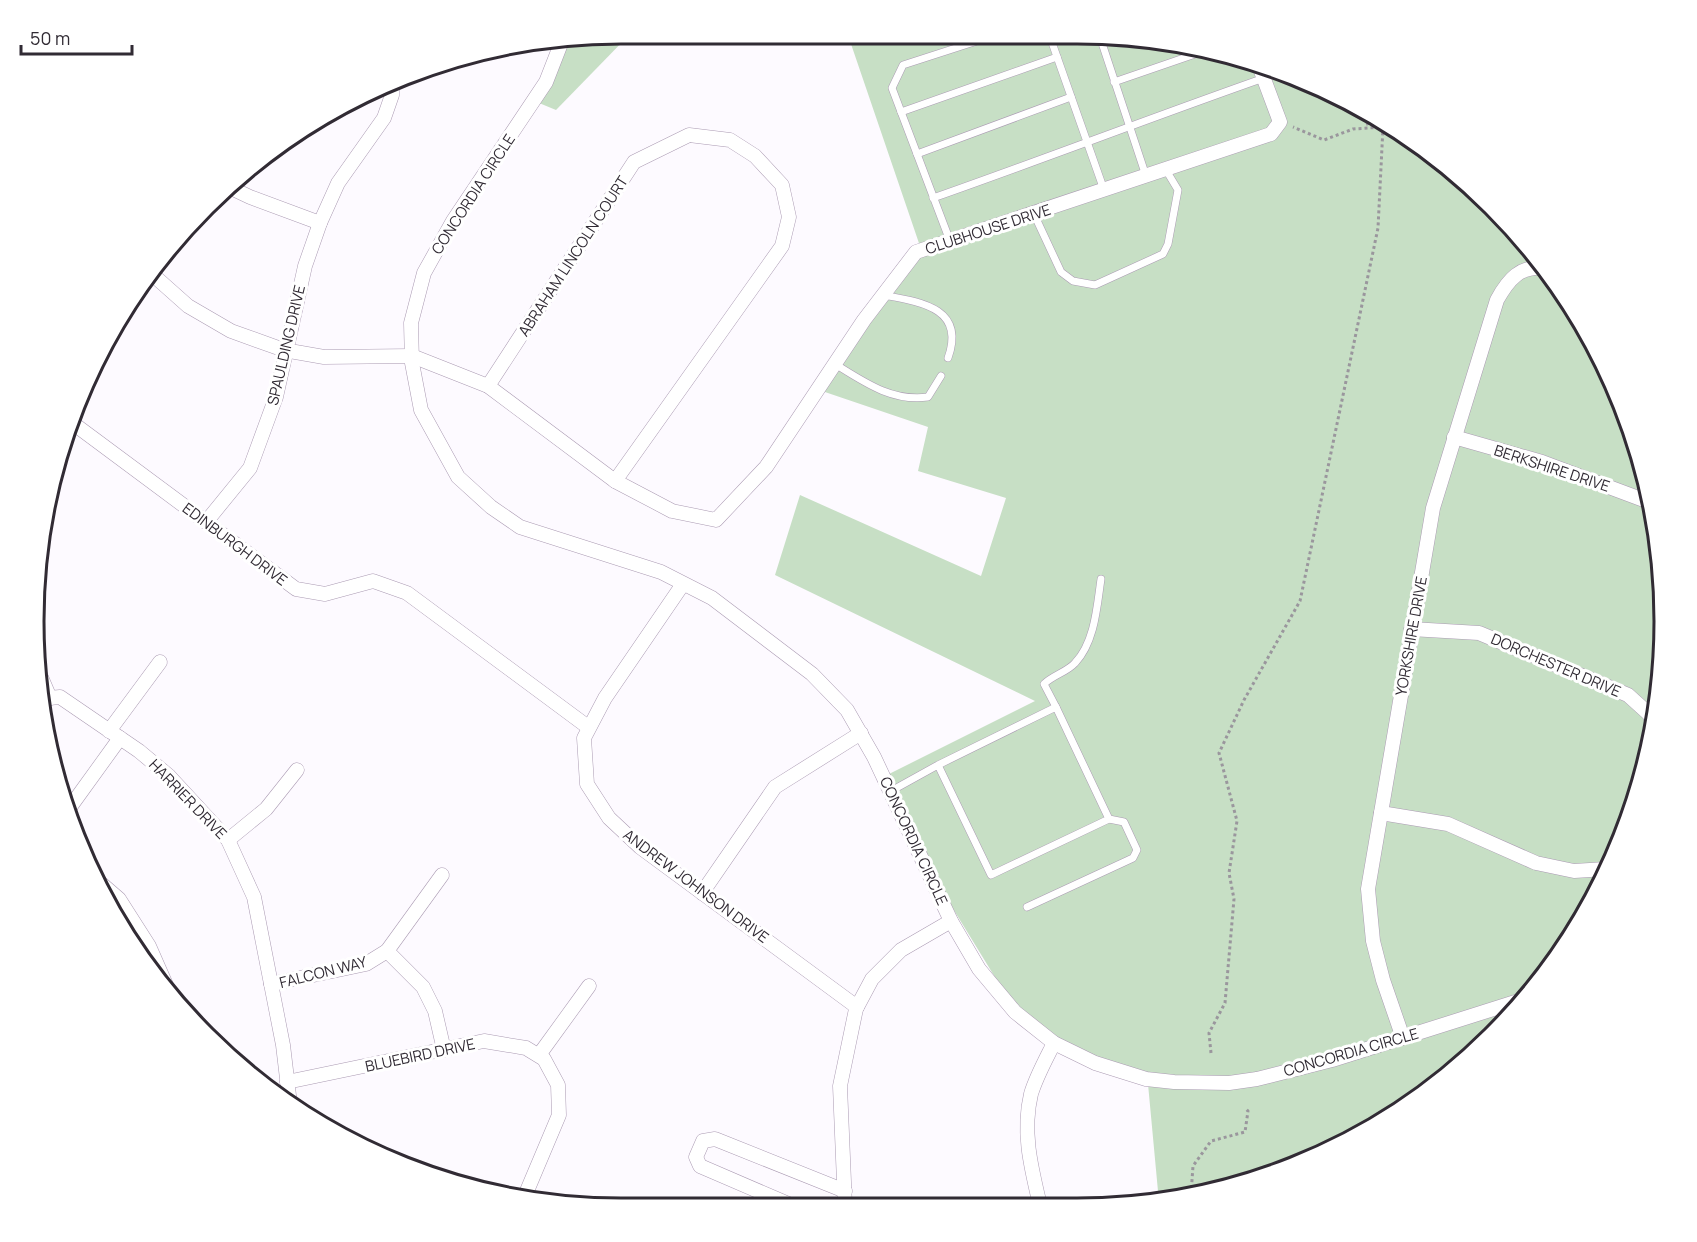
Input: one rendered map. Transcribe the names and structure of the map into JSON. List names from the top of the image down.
{
  "streets": {
    "street": [
      "CONCORDIA CIRCLE",
      "CLUBHOUSE DRIVE",
      "ABRAHAM LINCOLN COURT",
      "SPAULDING DRIVE",
      "BERKSHIRE DRIVE",
      "EDINBURGH DRIVE",
      "YORKSHIRE DRIVE",
      "DORCHESTER DRIVE",
      "HARRIER DRIVE",
      "ANDREW JOHNSON DRIVE",
      "FALCON WAY",
      "BLUEBIRD DRIVE"
    ]
  },
  "crossings": [
    ["CONCORDIA CIRCLE", "YORKSHIRE DRIVE"],
    ["CONCORDIA CIRCLE", "ANDREW JOHNSON DRIVE"],
    ["CLUBHOUSE DRIVE", "ABRAHAM LINCOLN COURT"],
    ["SPAULDING DRIVE", "EDINBURGH DRIVE"],
    ["BERKSHIRE DRIVE", "YORKSHIRE DRIVE"],
    ["EDINBURGH DRIVE", "ANDREW JOHNSON DRIVE"],
    ["YORKSHIRE DRIVE", "DORCHESTER DRIVE"],
    ["HARRIER DRIVE", "FALCON WAY"],
    ["HARRIER DRIVE", "BLUEBIRD DRIVE"]
  ],
  "scale_bar": "50 m"
}
